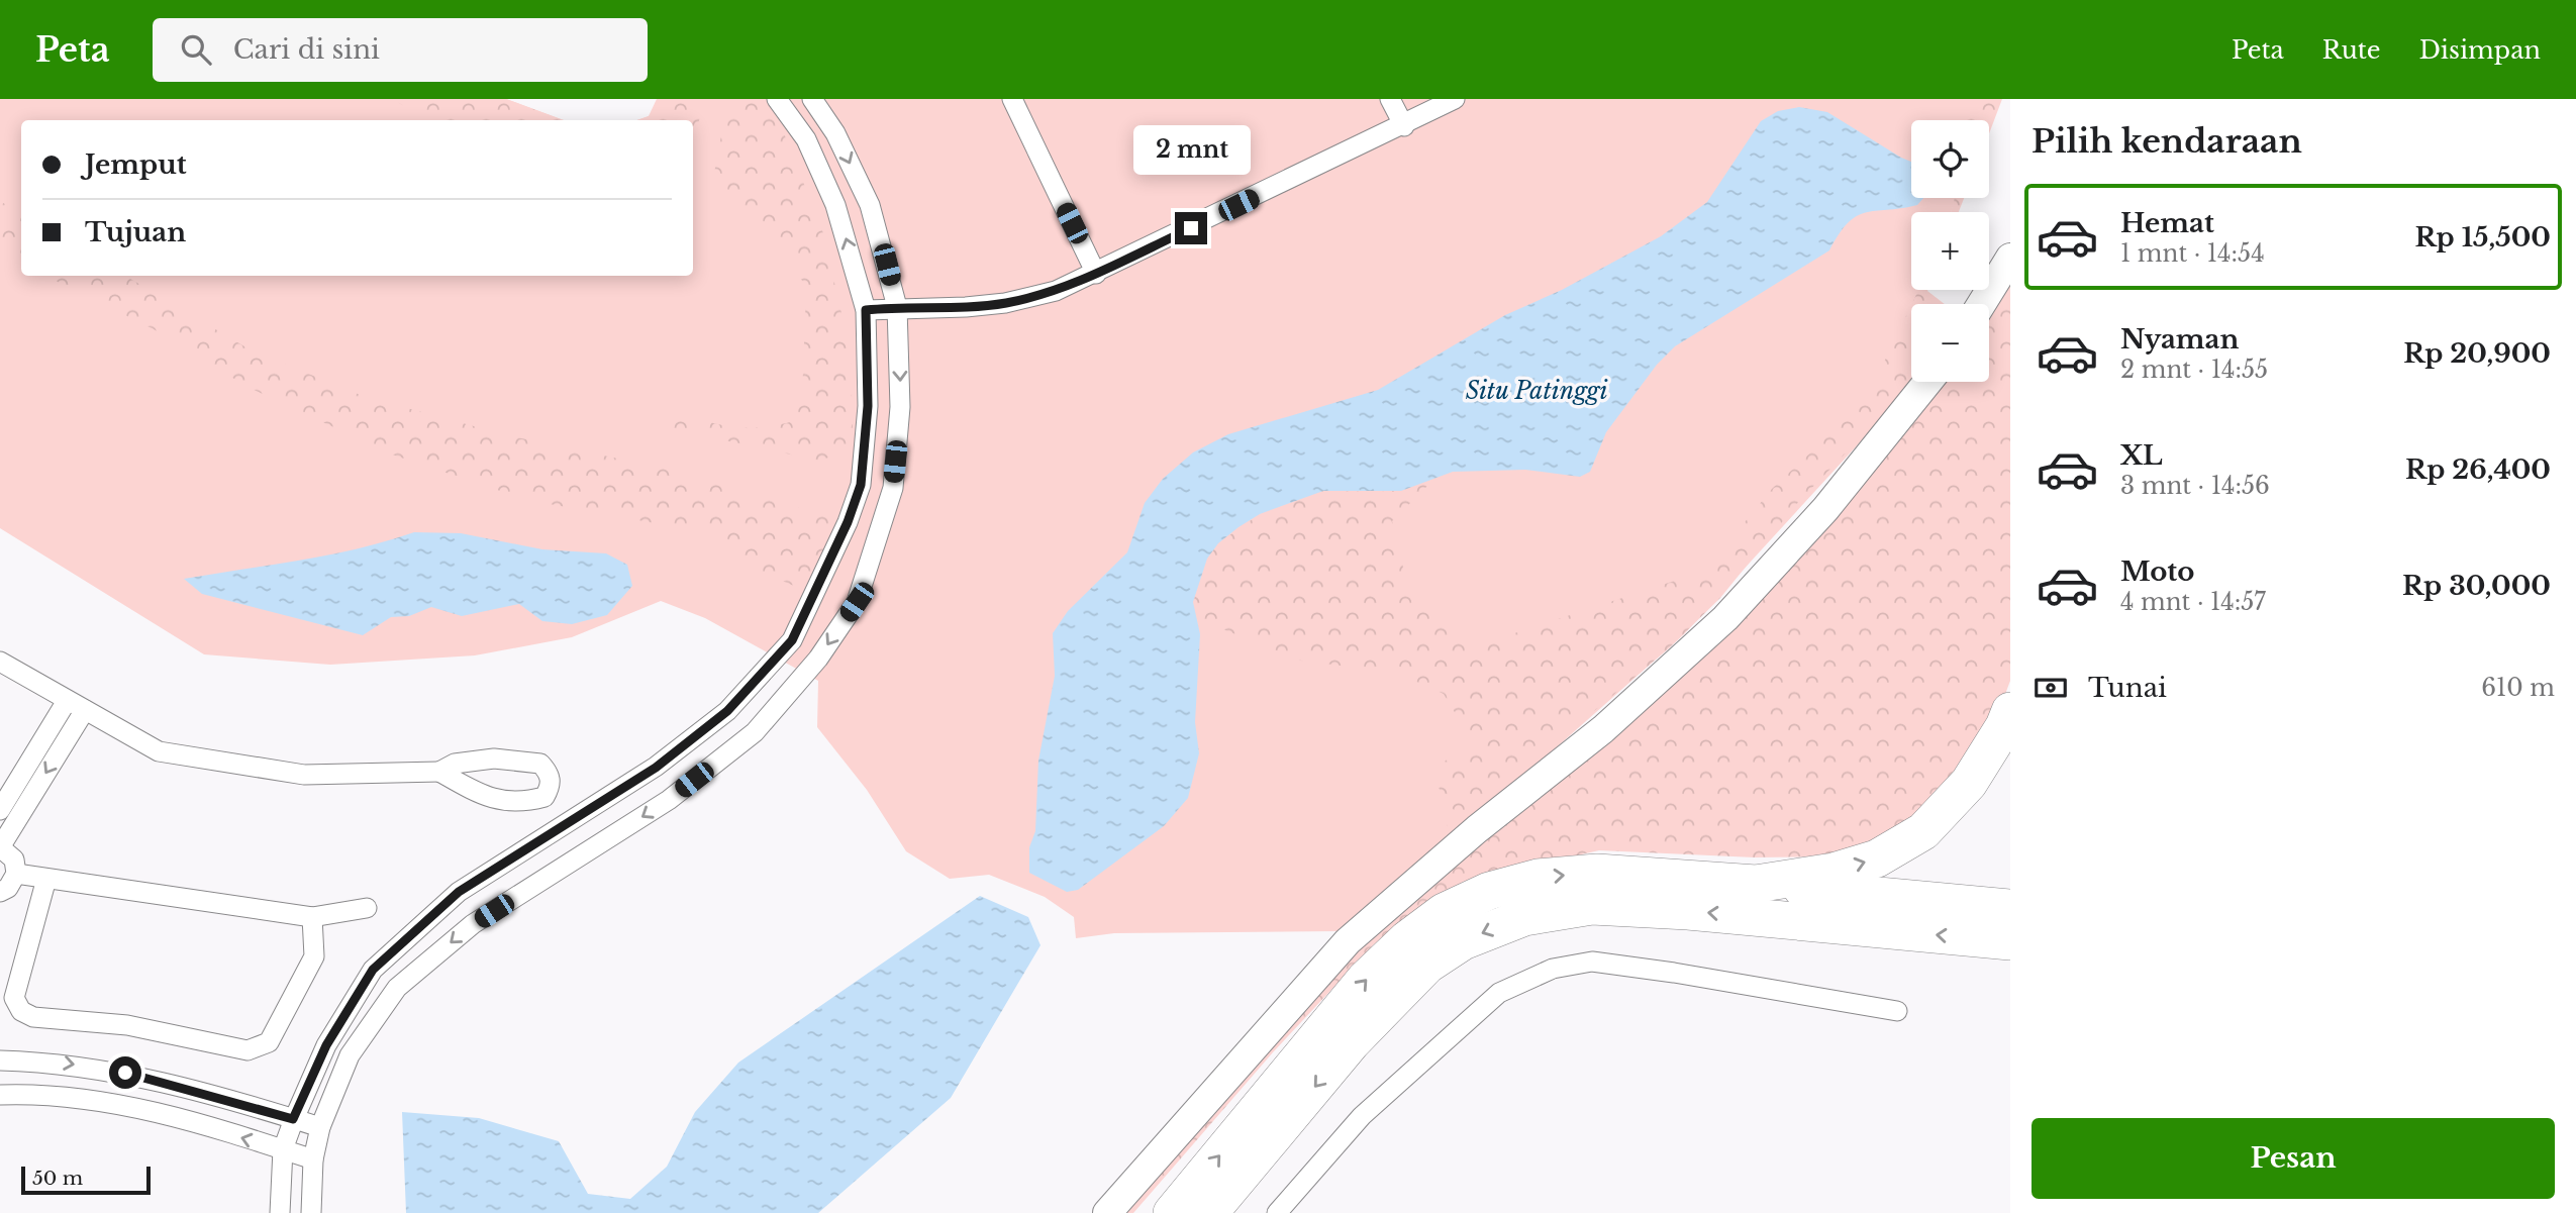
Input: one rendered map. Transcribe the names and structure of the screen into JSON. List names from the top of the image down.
{
  "water": ["Situ Patinggi"],
  "scale_bar": "50 m",
  "page": {
    "header": "Peta",
    "search": "Cari di sini",
    "nav": ["Peta", "Rute", "Disimpan"],
    "heading": "Pilih kendaraan",
    "map_buttons": ["+", "−"],
    "banner": ["Jemput", "Tujuan"],
    "bubble": "2 mnt",
    "list": [
      {
        "name": "Hemat",
        "note": "1 mnt · 14:54",
        "value": "Rp 15,500"
      },
      {
        "name": "Nyaman",
        "note": "2 mnt · 14:55",
        "value": "Rp 20,900"
      },
      {
        "name": "XL",
        "note": "3 mnt · 14:56",
        "value": "Rp 26,400"
      },
      {
        "name": "Moto",
        "note": "4 mnt · 14:57",
        "value": "Rp 30,000"
      }
    ],
    "pay": ["Tunai", "610 m"],
    "buttons": "Pesan",
    "scale": "50 m"
  }
}
